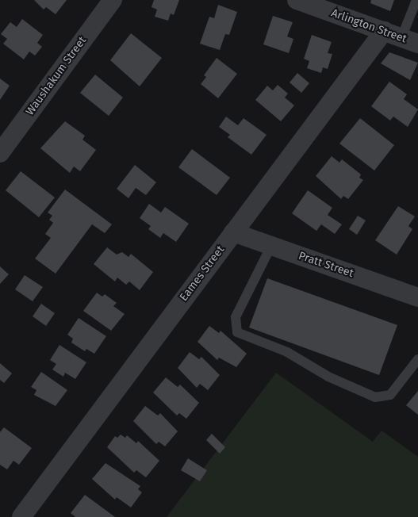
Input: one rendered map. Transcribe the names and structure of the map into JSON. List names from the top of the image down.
{
  "streets": {
    "street": [
      "Arlington Street",
      "Waushakum Street",
      "Pratt Street",
      "Eames Street"
    ]
  },
  "crossings": [
    ["Arlington Street", "Eames Street"],
    ["Pratt Street", "Eames Street"]
  ]
}
